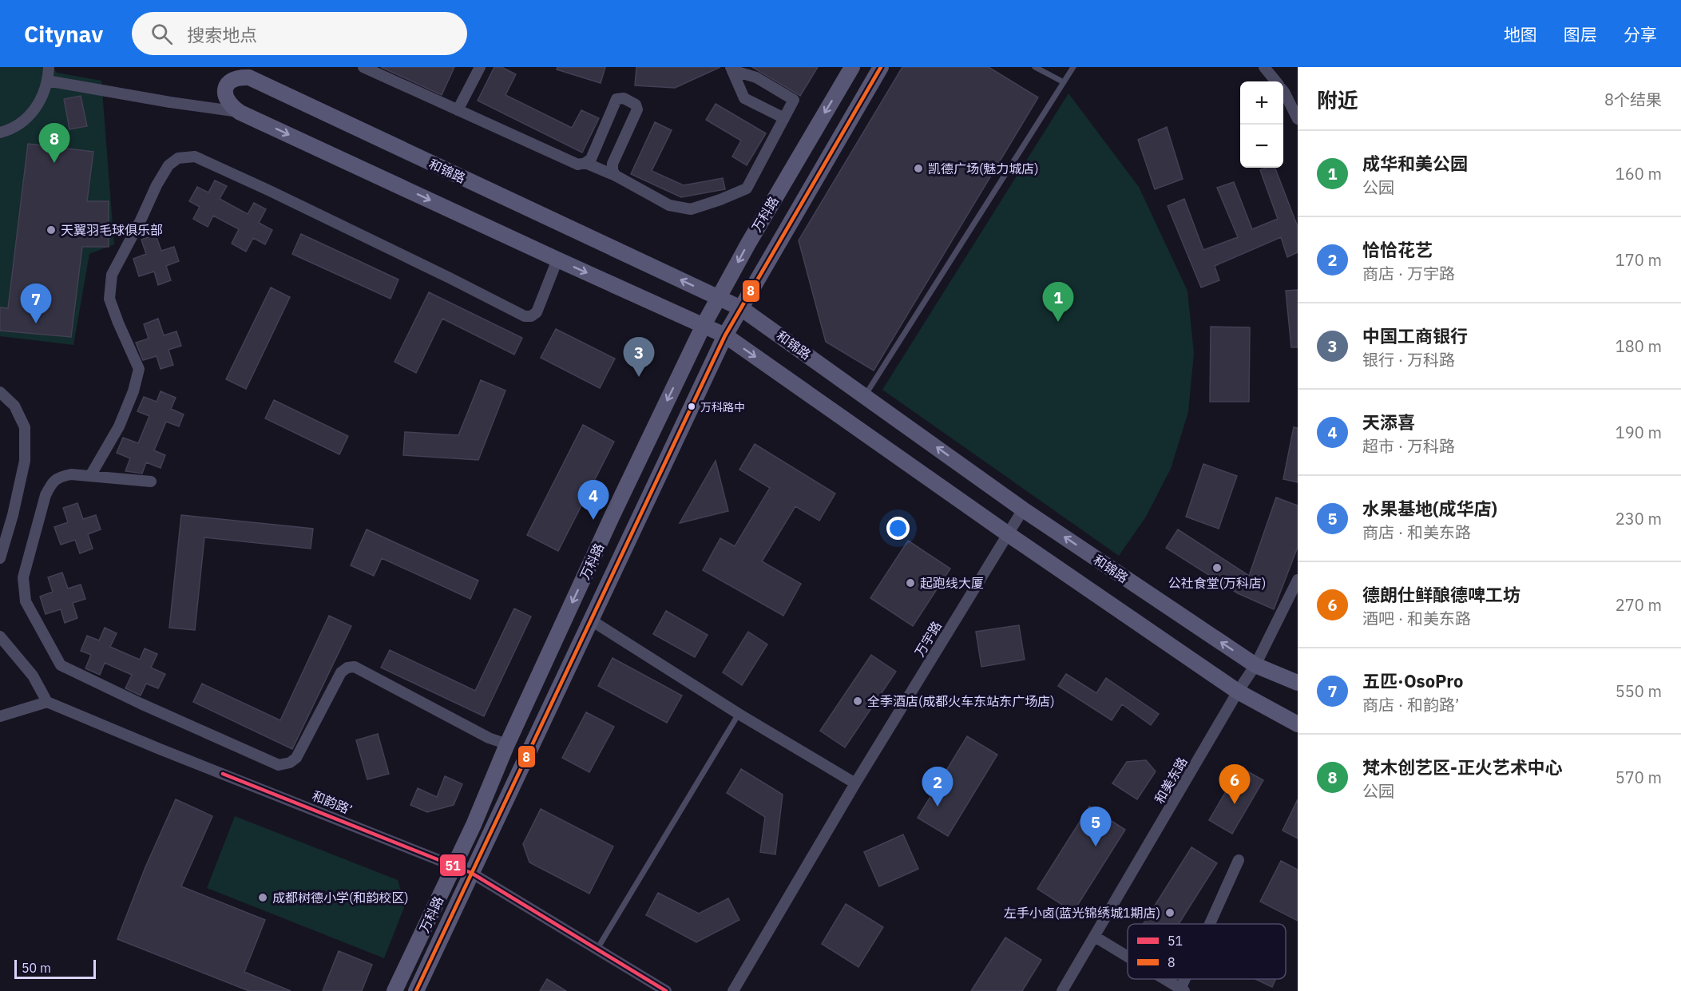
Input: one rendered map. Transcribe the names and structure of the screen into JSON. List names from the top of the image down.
{
  "streets": {
    "street": [
      "和锦路",
      "万科路",
      "万宇路",
      "和美东路",
      "和韵路’"
    ]
  },
  "crossings": [
    ["和锦路", "万科路"],
    ["和锦路", "万宇路"],
    ["和锦路", "和美东路"],
    ["万科路", "和韵路’"]
  ],
  "places": [
    "凯德广场(魅力城店)",
    "天翼羽毛球俱乐部",
    "万科路中",
    "公社食堂(万科店)",
    "起跑线大厦",
    "全季酒店(成都火车东站东广场店)",
    "成都树德小学(和韵校区)",
    "左手小卤(蓝光锦绣城1期店)"
  ],
  "lines": ["transit line 8", "transit line 51"],
  "legend": ["51", "8"],
  "scale_bar": "50 m",
  "page": {
    "header": "Citynav",
    "search": "搜索地点",
    "nav": ["地图", "图层", "分享"],
    "heading": ["附近", "8个结果"],
    "map_buttons": ["+", "−"],
    "pins": [
      "8",
      "1",
      "7",
      "3",
      "4",
      "6",
      "2",
      "5"
    ],
    "list": [
      {
        "mark": "1",
        "name": "成华和美公园",
        "note": "公园",
        "value": "160 m"
      },
      {
        "mark": "2",
        "name": "恰恰花艺",
        "note": "商店 · 万宇路",
        "value": "170 m"
      },
      {
        "mark": "3",
        "name": "中国工商银行",
        "note": "银行 · 万科路",
        "value": "180 m"
      },
      {
        "mark": "4",
        "name": "天添喜",
        "note": "超市 · 万科路",
        "value": "190 m"
      },
      {
        "mark": "5",
        "name": "水果基地(成华店)",
        "note": "商店 · 和美东路",
        "value": "230 m"
      },
      {
        "mark": "6",
        "name": "德朗仕鲜酿德啤工坊",
        "note": "酒吧 · 和美东路",
        "value": "270 m"
      },
      {
        "mark": "7",
        "name": "五匹·OsoPro",
        "note": "商店 · 和韵路’",
        "value": "550 m"
      },
      {
        "mark": "8",
        "name": "梵木创艺区-正火艺术中心",
        "note": "公园",
        "value": "570 m"
      }
    ],
    "scale": "50 m"
  }
}
